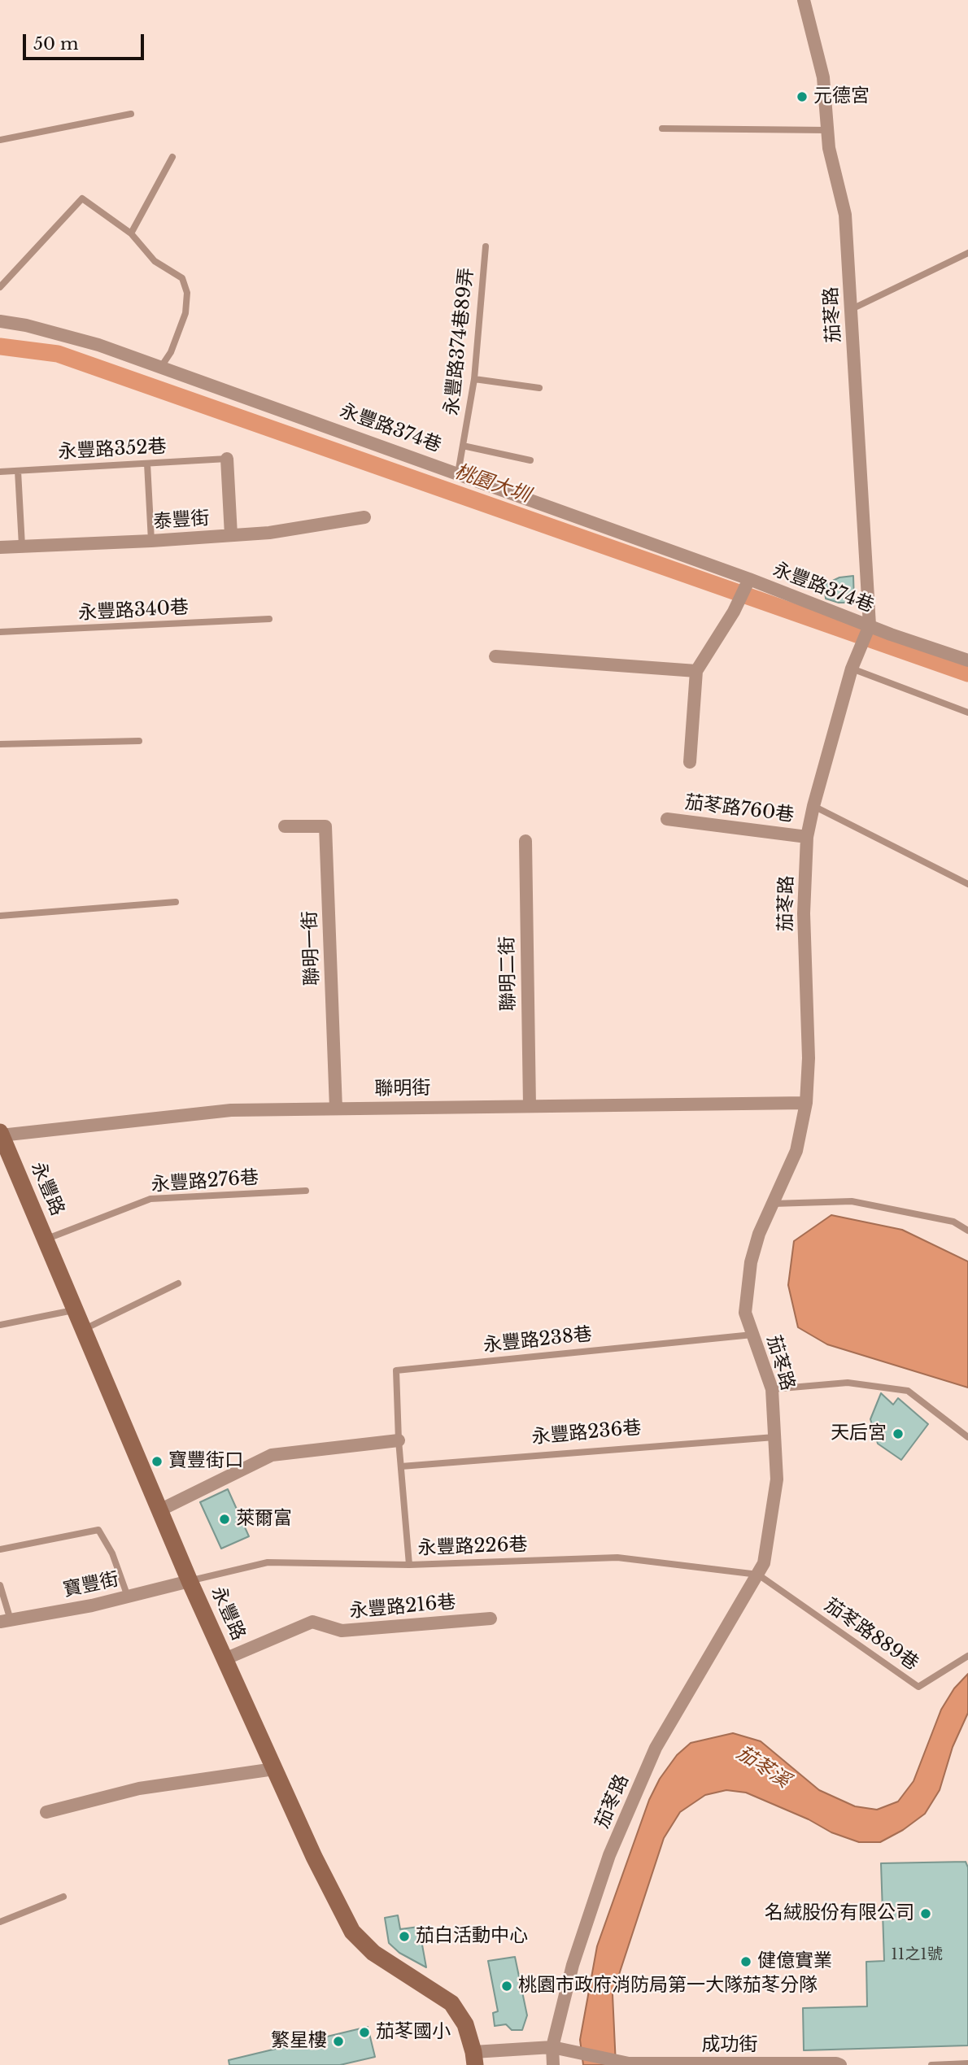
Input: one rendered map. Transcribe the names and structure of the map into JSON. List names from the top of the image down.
{
  "streets": {
    "street": [
      "茄苳路",
      "永豐路374巷",
      "泰豐街",
      "茄苳路760巷",
      "聯明一街",
      "聯明二街",
      "聯明街",
      "永豐路",
      "寶豐街",
      "永豐路216巷",
      "成功街"
    ],
    "lane": [
      "永豐路374巷89弄",
      "永豐路352巷",
      "永豐路340巷",
      "永豐路276巷",
      "永豐路238巷",
      "永豐路236巷",
      "永豐路226巷",
      "茄苳路889巷"
    ]
  },
  "crossings": [
    ["茄苳路", "永豐路374巷"],
    ["茄苳路", "茄苳路760巷"],
    ["茄苳路", "聯明街"],
    ["茄苳路", "永豐路238巷"],
    ["茄苳路", "永豐路236巷"],
    ["茄苳路", "永豐路226巷"],
    ["茄苳路", "茄苳路889巷"],
    ["茄苳路", "成功街"],
    ["永豐路374巷89弄", "永豐路374巷"],
    ["聯明一街", "聯明街"],
    ["聯明二街", "聯明街"],
    ["聯明街", "永豐路"],
    ["永豐路276巷", "永豐路"],
    ["永豐路", "永豐路226巷"],
    ["永豐路", "寶豐街"],
    ["永豐路", "永豐路216巷"],
    ["永豐路226巷", "寶豐街"],
    ["永豐路226巷", "茄苳路889巷"]
  ],
  "water": ["桃園大圳", "茄苳溪"],
  "places": [
    "元德宮",
    "天后宮",
    "寶豐街口",
    "萊爾富",
    "名絨股份有限公司",
    "茄白活動中心",
    "健億實業",
    "桃園市政府消防局第一大隊茄苳分隊",
    "茄苳國小",
    "繁星樓"
  ],
  "house_numbers": ["11之1號"],
  "scale_bar": "50 m"
}
